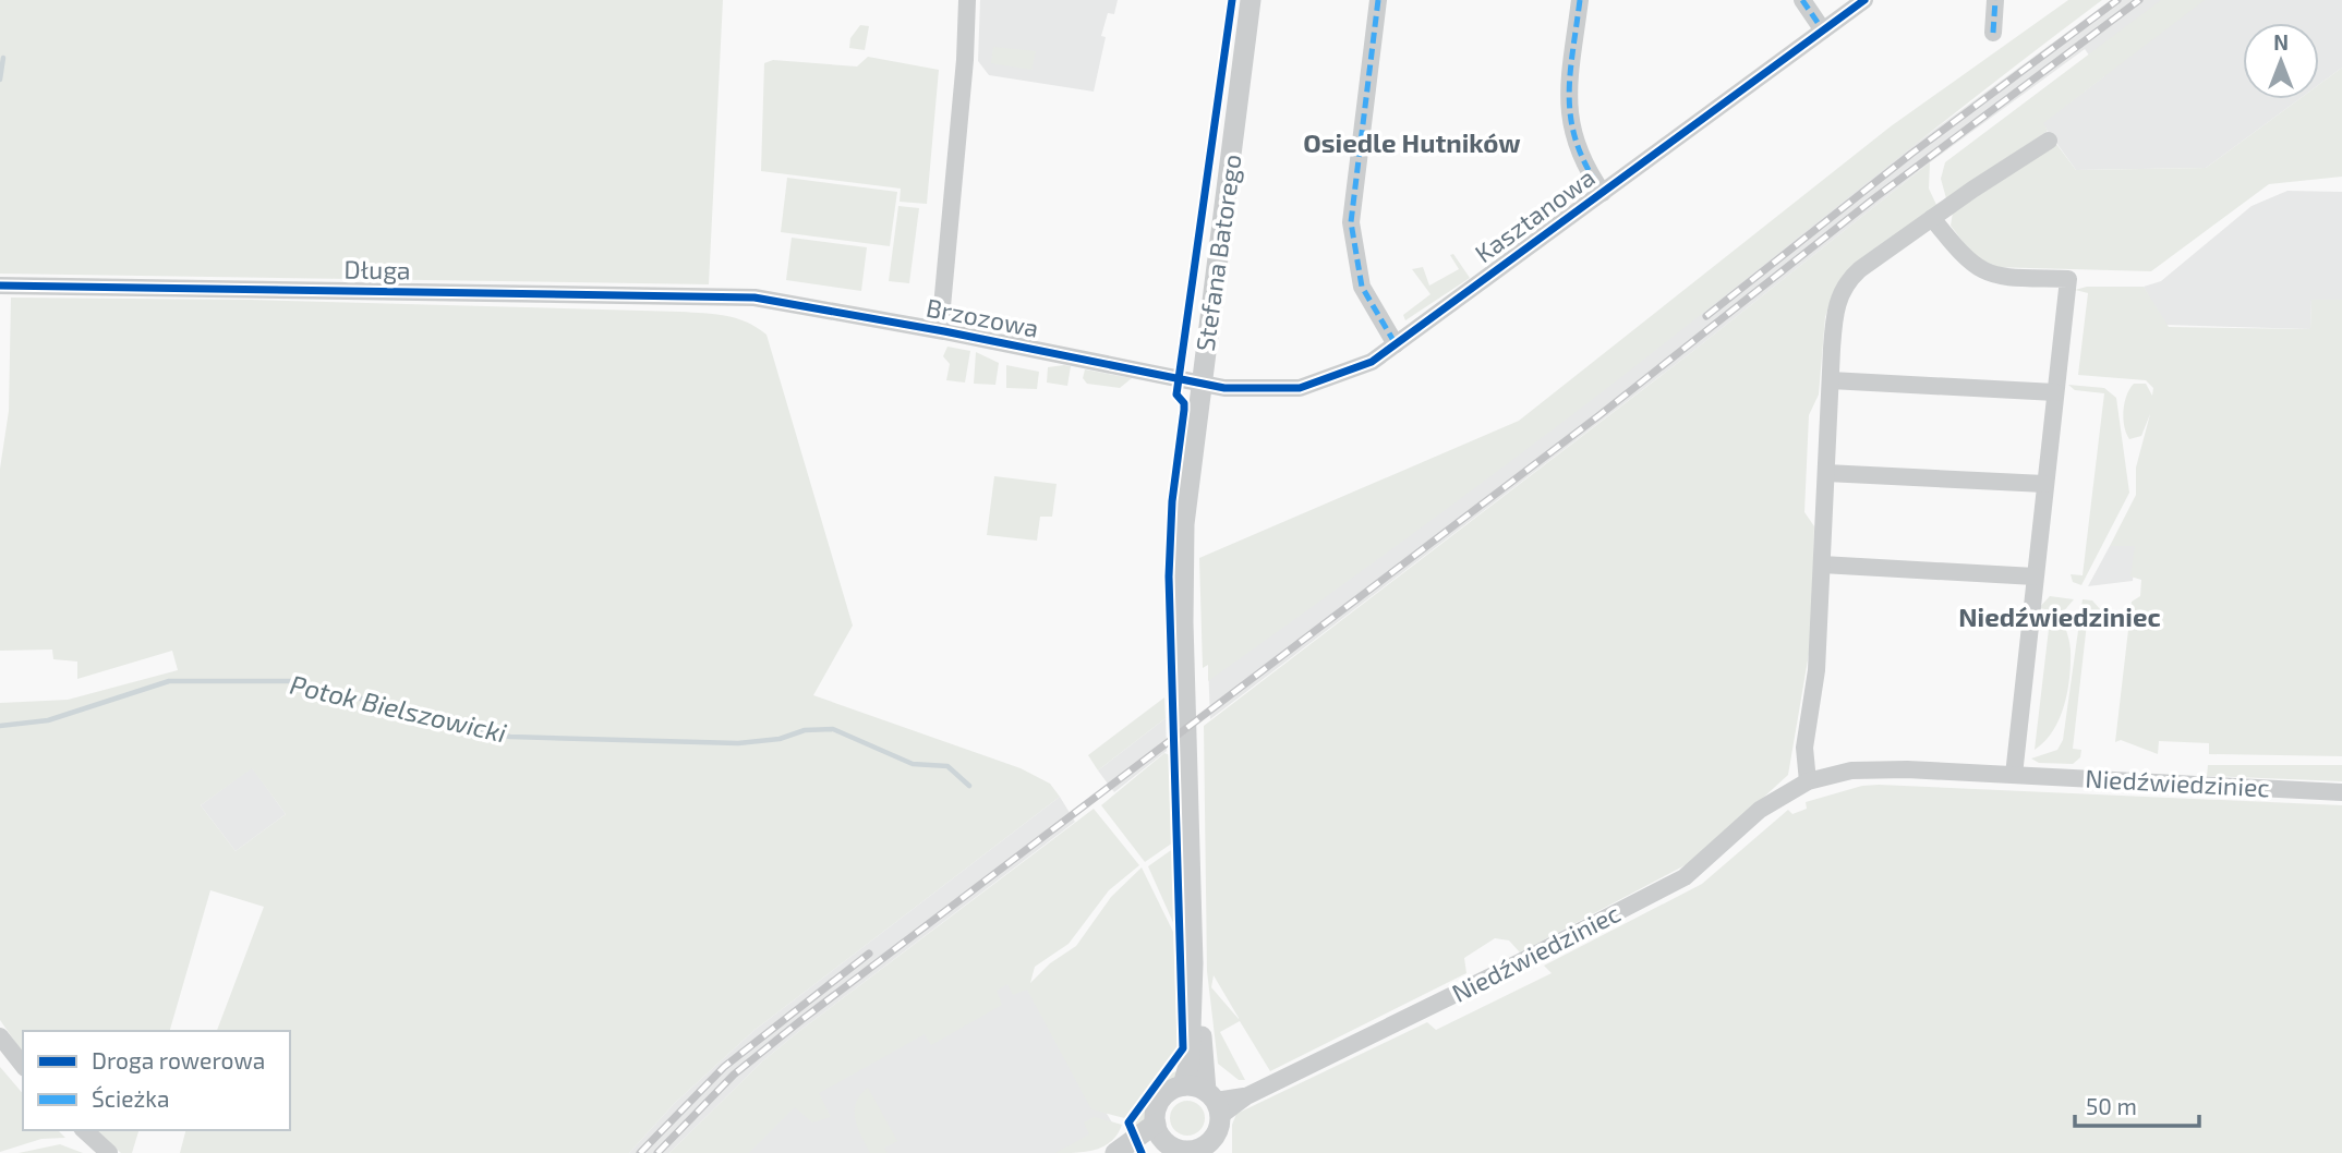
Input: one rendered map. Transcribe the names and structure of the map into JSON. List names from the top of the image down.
{
  "streets": {
    "street": [
      "Kasztanowa",
      "Stefana Batorego",
      "Długa",
      "Brzozowa",
      "Niedźwiedziniec"
    ]
  },
  "crossings": [
    ["Kasztanowa", "Stefana Batorego"],
    ["Kasztanowa", "Brzozowa"],
    ["Stefana Batorego", "Brzozowa"],
    ["Stefana Batorego", "Niedźwiedziniec"],
    ["Długa", "Brzozowa"]
  ],
  "districts": ["Osiedle Hutników", "Niedźwiedziniec"],
  "water": ["Potok Bielszowicki"],
  "legend": ["Droga rowerowa", "Ścieżka"],
  "scale_bar": "50 m",
  "north": "top"
}
